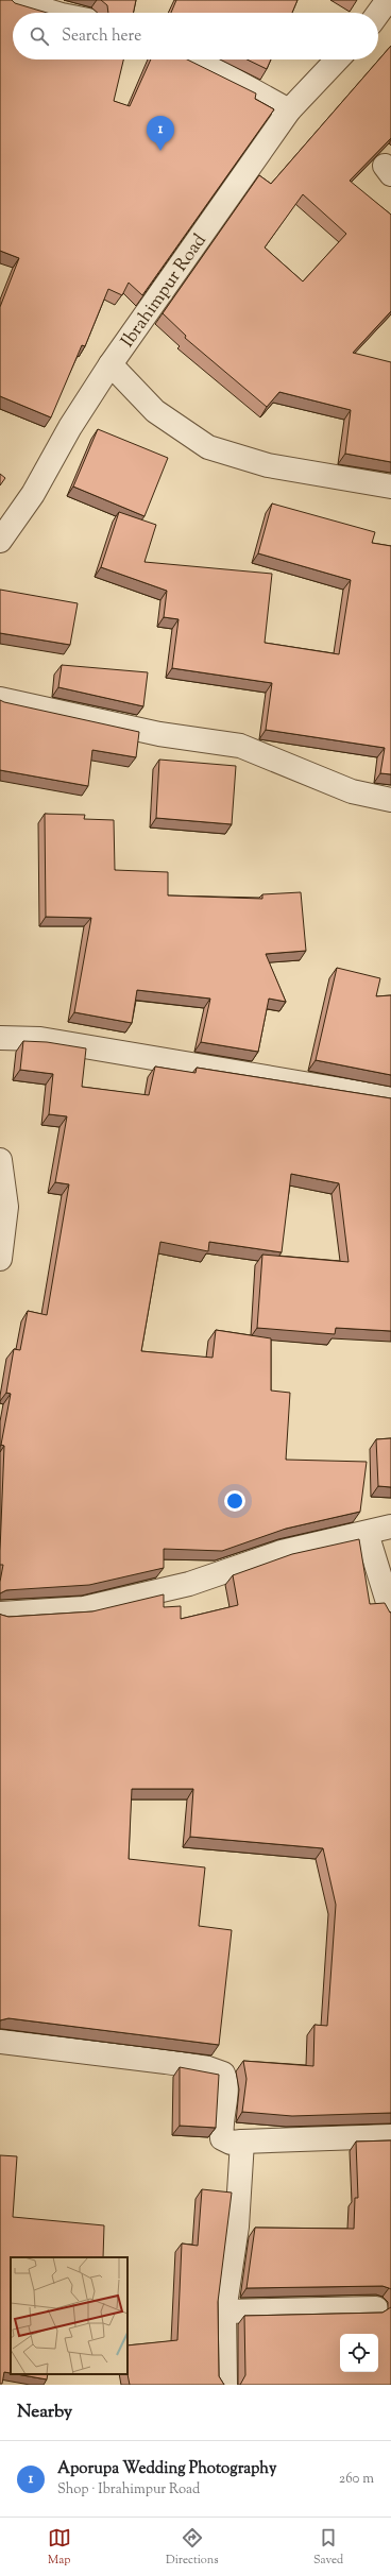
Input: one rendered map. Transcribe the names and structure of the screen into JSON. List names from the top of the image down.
{
  "streets": {
    "street": ["Ibrahimpur Road"]
  },
  "page": {
    "search": "Search here",
    "pins": "1",
    "heading": "Nearby",
    "list": [
      {
        "mark": "1",
        "name": "Aporupa Wedding Photography",
        "note": "Shop · Ibrahimpur Road",
        "value": "260 m"
      }
    ],
    "nav": ["Map", "Directions", "Saved"]
  }
}
